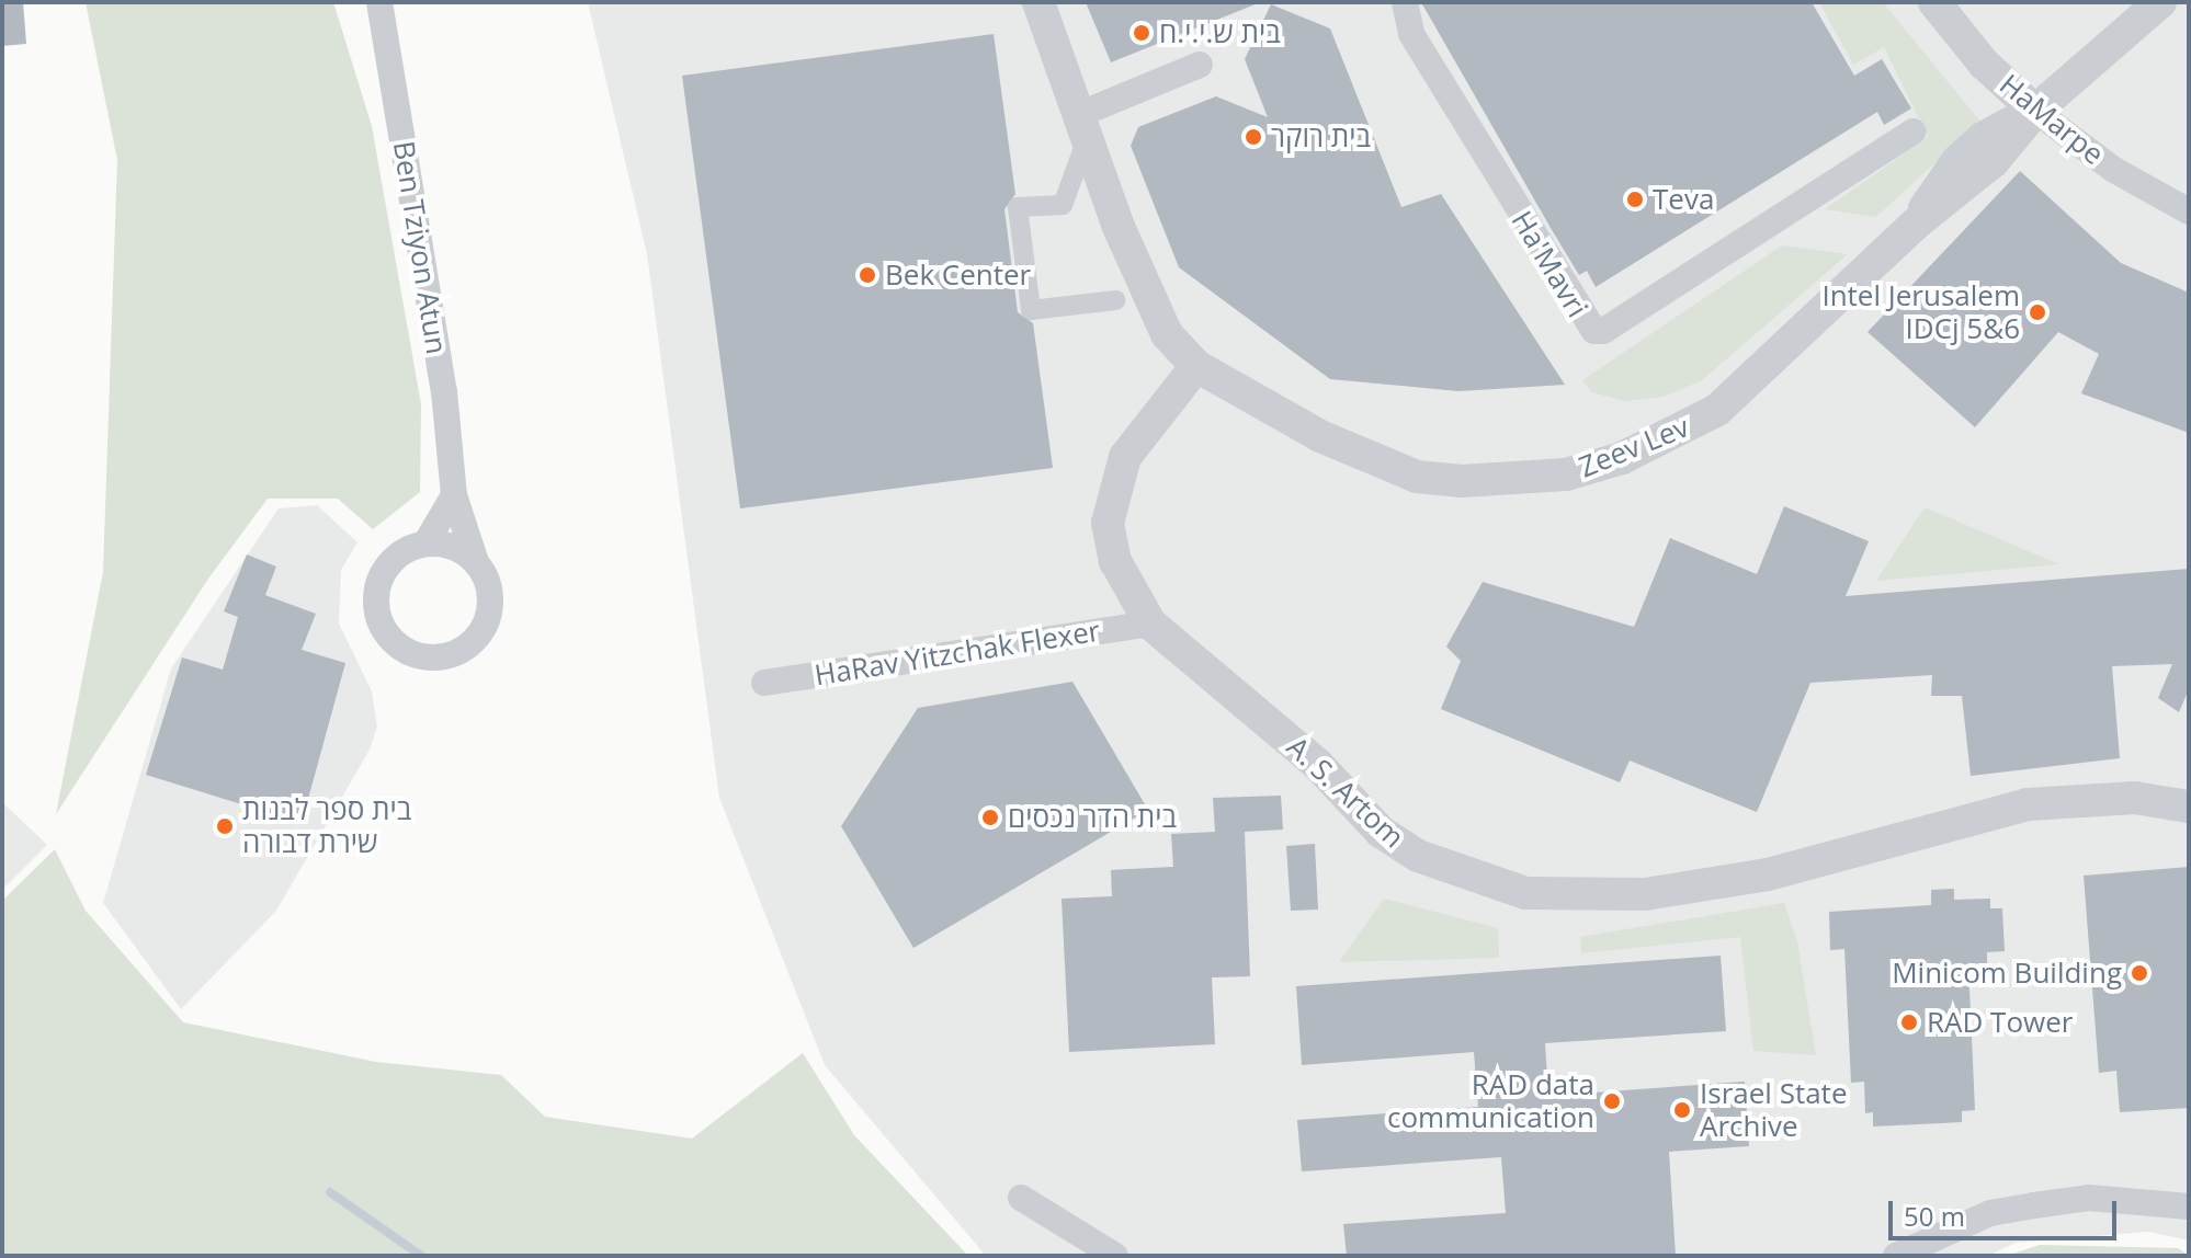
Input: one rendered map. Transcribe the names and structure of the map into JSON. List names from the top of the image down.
{
  "streets": {
    "street": [
      "HaMarpe",
      "Ben Tziyon Atun",
      "Ha'Mavri",
      "Zeev Lev",
      "HaRav Yitzchak Flexer",
      "A. S. Artom"
    ]
  },
  "crossings": [
    ["HaMarpe", "Zeev Lev"],
    ["Zeev Lev", "A. S. Artom"],
    ["HaRav Yitzchak Flexer", "A. S. Artom"]
  ],
  "places": [
    "בית ש.י.י.ח",
    "בית רוקר",
    "Teva",
    "Bek Center",
    "Intel Jerusalem IDCj 5&6",
    "בית הדר נכסים",
    "בית ספר לבנות שירת דבורה",
    "Minicom Building",
    "RAD Tower",
    "RAD data communication",
    "Israel State Archive"
  ],
  "scale_bar": "50 m"
}
